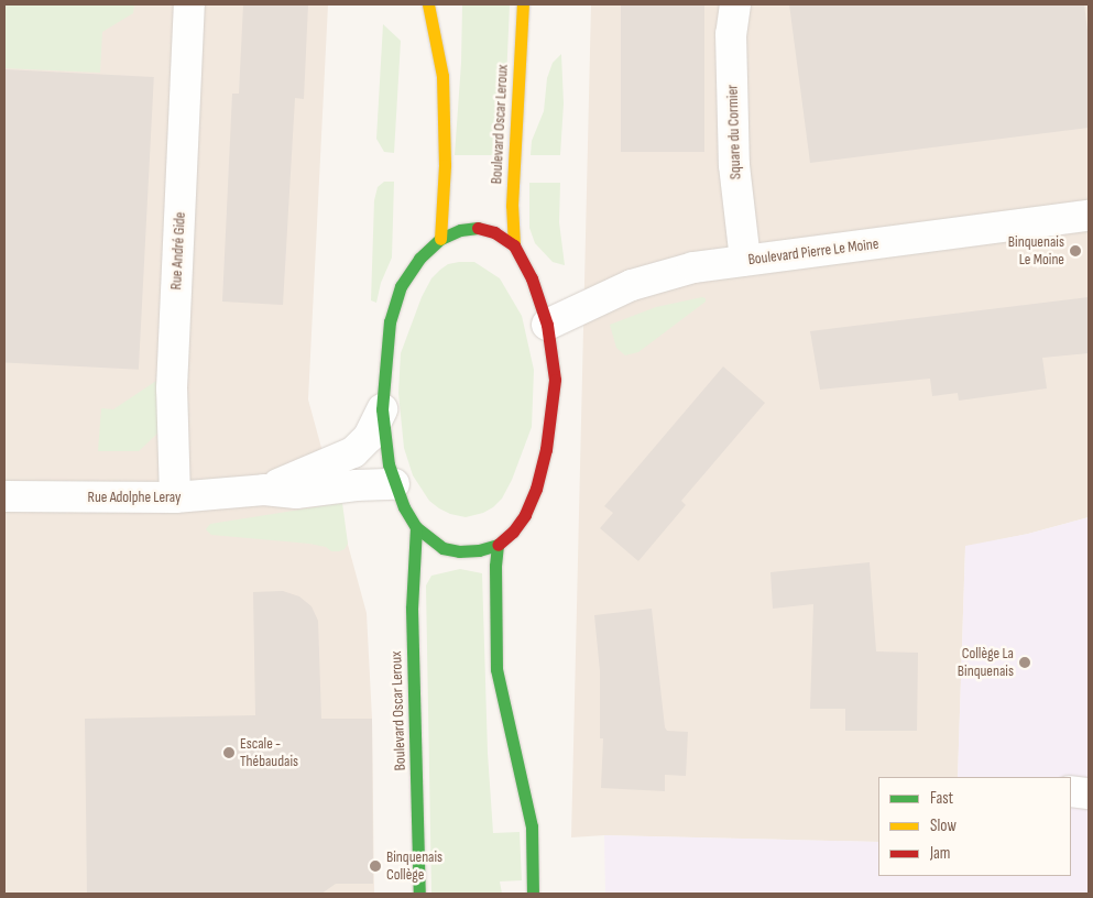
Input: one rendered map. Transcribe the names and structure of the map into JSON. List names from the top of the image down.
{
  "streets": {
    "main road": ["Boulevard Oscar Leroux"],
    "street": [
      "Square du Cormier",
      "Rue André Gide",
      "Boulevard Pierre Le Moine",
      "Rue Adolphe Leray"
    ]
  },
  "crossings": [
    ["Square du Cormier", "Boulevard Pierre Le Moine"],
    ["Rue André Gide", "Rue Adolphe Leray"]
  ],
  "places": [
    "Binquenais Le Moine",
    "Collège La Binquenais",
    "Escale - Thébaudais",
    "Binquenais Collège"
  ],
  "legend": ["Fast", "Slow", "Jam"]
}
